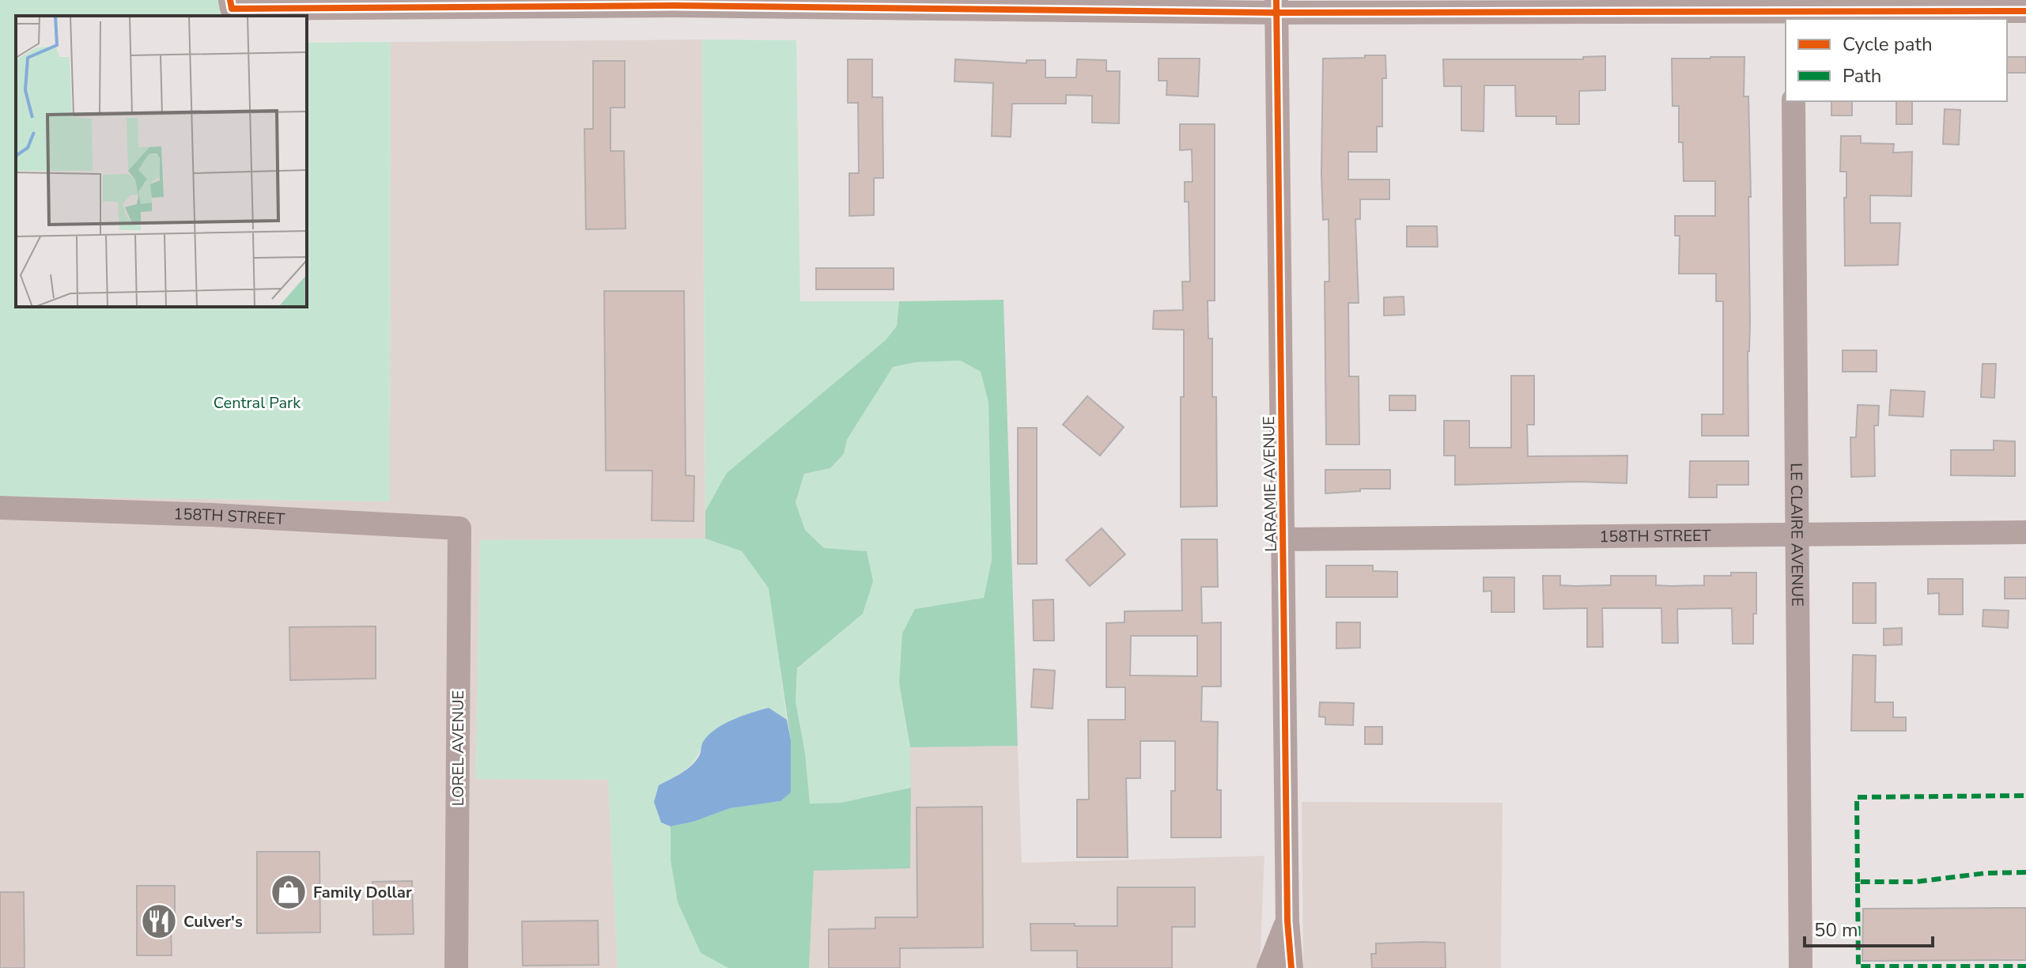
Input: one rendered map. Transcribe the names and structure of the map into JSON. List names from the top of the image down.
{
  "streets": {
    "street": [
      "LARAMIE AVENUE",
      "158TH STREET",
      "LE CLAIRE AVENUE",
      "LOREL AVENUE"
    ]
  },
  "crossings": [
    ["LARAMIE AVENUE", "158TH STREET"],
    ["158TH STREET", "LE CLAIRE AVENUE"],
    ["158TH STREET", "LOREL AVENUE"]
  ],
  "parks": ["Central Park"],
  "places": {
    "shop": ["Family Dollar"],
    "restaurant": ["Culver's"]
  },
  "legend": ["Cycle path", "Path"],
  "scale_bar": "50 m"
}
